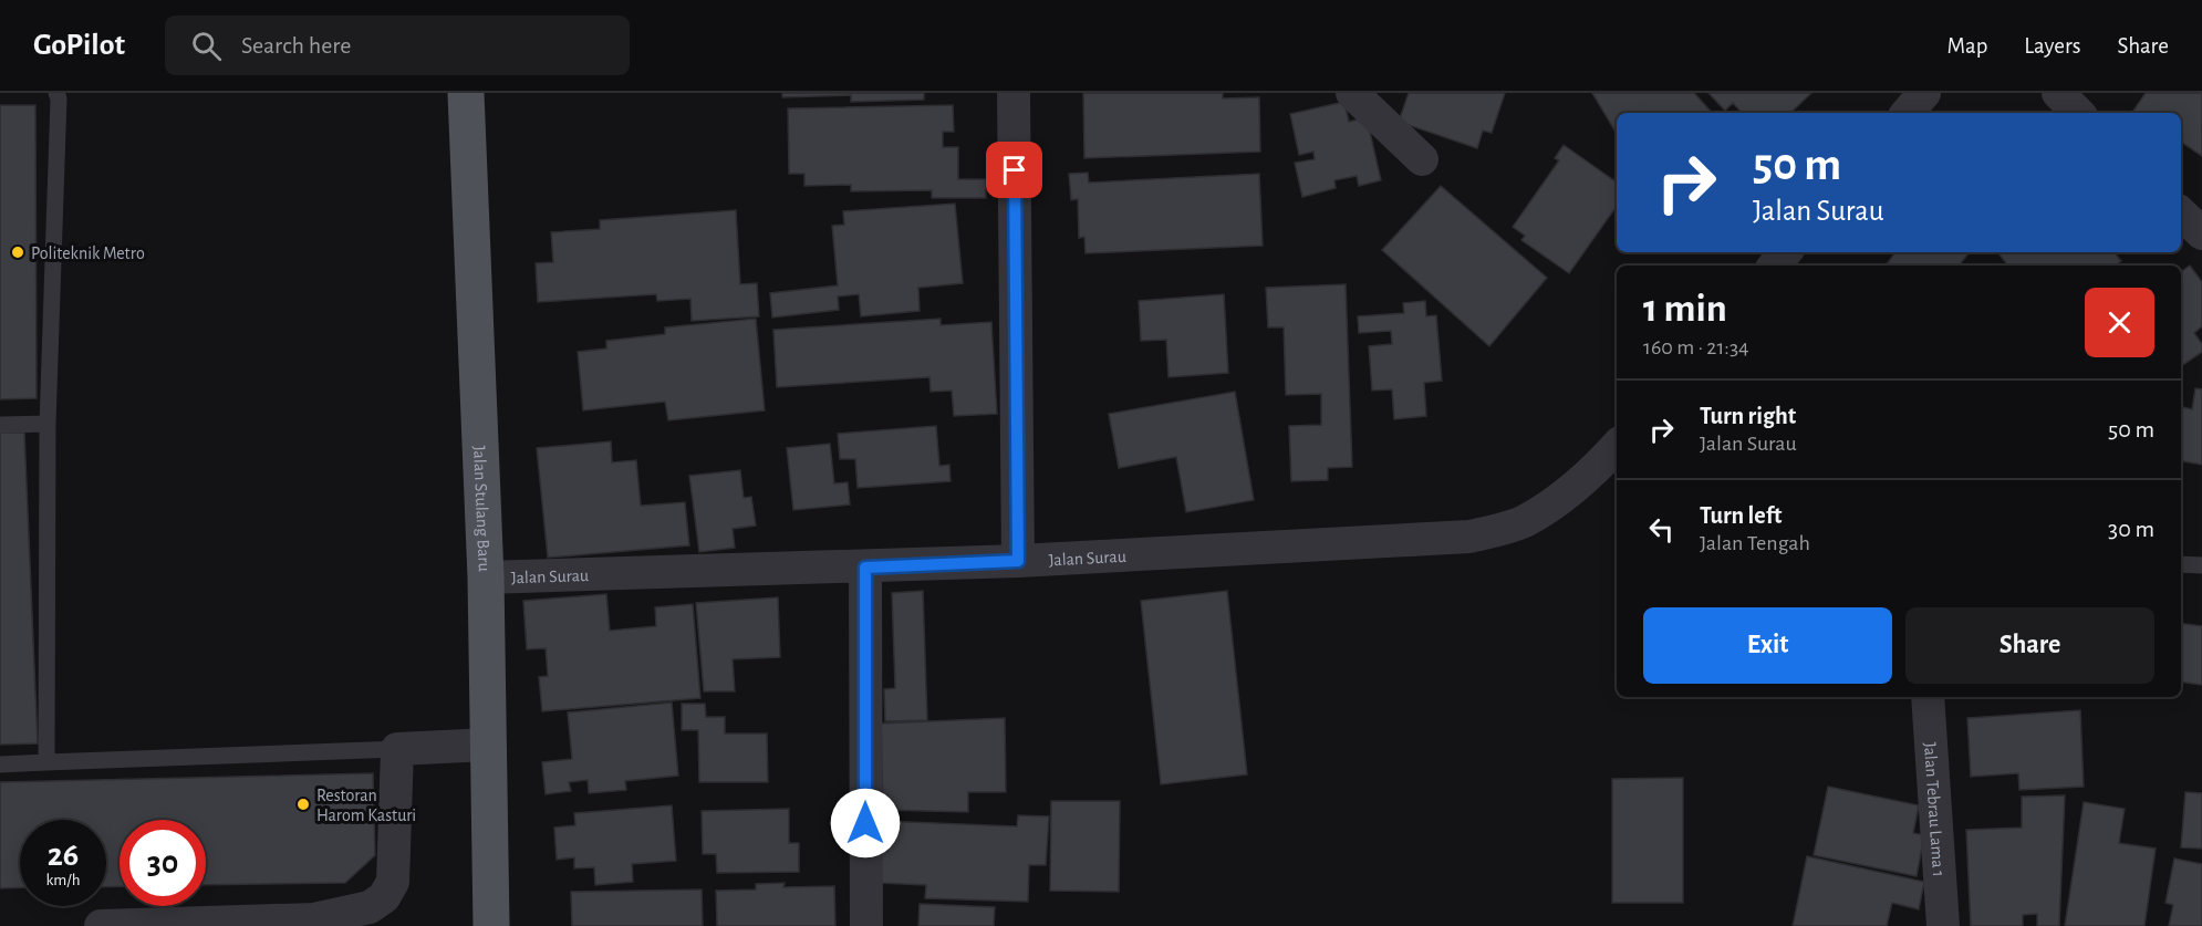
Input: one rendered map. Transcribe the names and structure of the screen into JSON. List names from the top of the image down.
{
  "streets": {
    "main road": ["Jalan Stulang Baru"],
    "street": ["Jalan Surau", "Jalan Tebrau Lama 1"]
  },
  "crossings": [
    ["Jalan Stulang Baru", "Jalan Surau"]
  ],
  "places": ["Politeknik Metro", "Restoran Harom Kasturi"],
  "page": {
    "header": "GoPilot",
    "search": "Search here",
    "nav": ["Map", "Layers", "Share"],
    "turn": ["50 m", "Jalan Surau"],
    "heading": ["1 min", "160 m · 21:34"],
    "list": [
      {
        "name": "Turn right",
        "note": "Jalan Surau",
        "value": "50 m"
      },
      {
        "name": "Turn left",
        "note": "Jalan Tengah",
        "value": "30 m"
      }
    ],
    "buttons": ["Exit", "Share"],
    "speed": "26 km/h",
    "limit": "30"
  }
}
